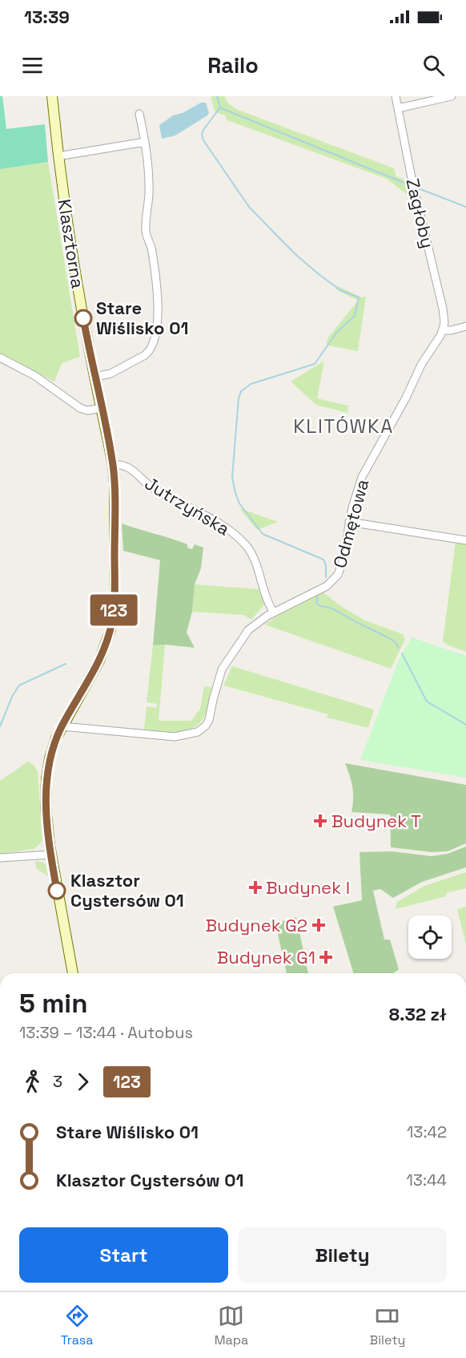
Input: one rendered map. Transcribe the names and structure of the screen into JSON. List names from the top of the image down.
{
  "streets": {
    "street": [
      "Zagłoby",
      "Klasztorna",
      "Jutrzyńska",
      "Odmętowa"
    ]
  },
  "crossings": [
    ["Zagłoby", "Odmętowa"],
    ["Klasztorna", "Jutrzyńska"],
    ["Klasztorna", "Odmętowa"],
    ["Jutrzyńska", "Odmętowa"]
  ],
  "districts": ["KLITÓWKA"],
  "places": {
    "other": ["Stare Wiślisko 01", "Klasztor Cystersów 01"],
    "health": [
      "Budynek T",
      "Budynek I",
      "Budynek G2",
      "Budynek G1"
    ]
  },
  "lines": ["bus line 123"],
  "page": {
    "status": "13:39",
    "header": "Railo",
    "on_map": "123",
    "heading": ["5 min", "13:39 – 13:44 · Autobus", "8.32 zł"],
    "legs": ["3", "123"],
    "list": [
      {
        "name": "Stare Wiślisko 01",
        "value": "13:42"
      },
      {
        "name": "Klasztor Cystersów 01",
        "value": "13:44"
      }
    ],
    "buttons": ["Start", "Bilety"],
    "tabs": ["Trasa", "Mapa", "Bilety"]
  }
}
